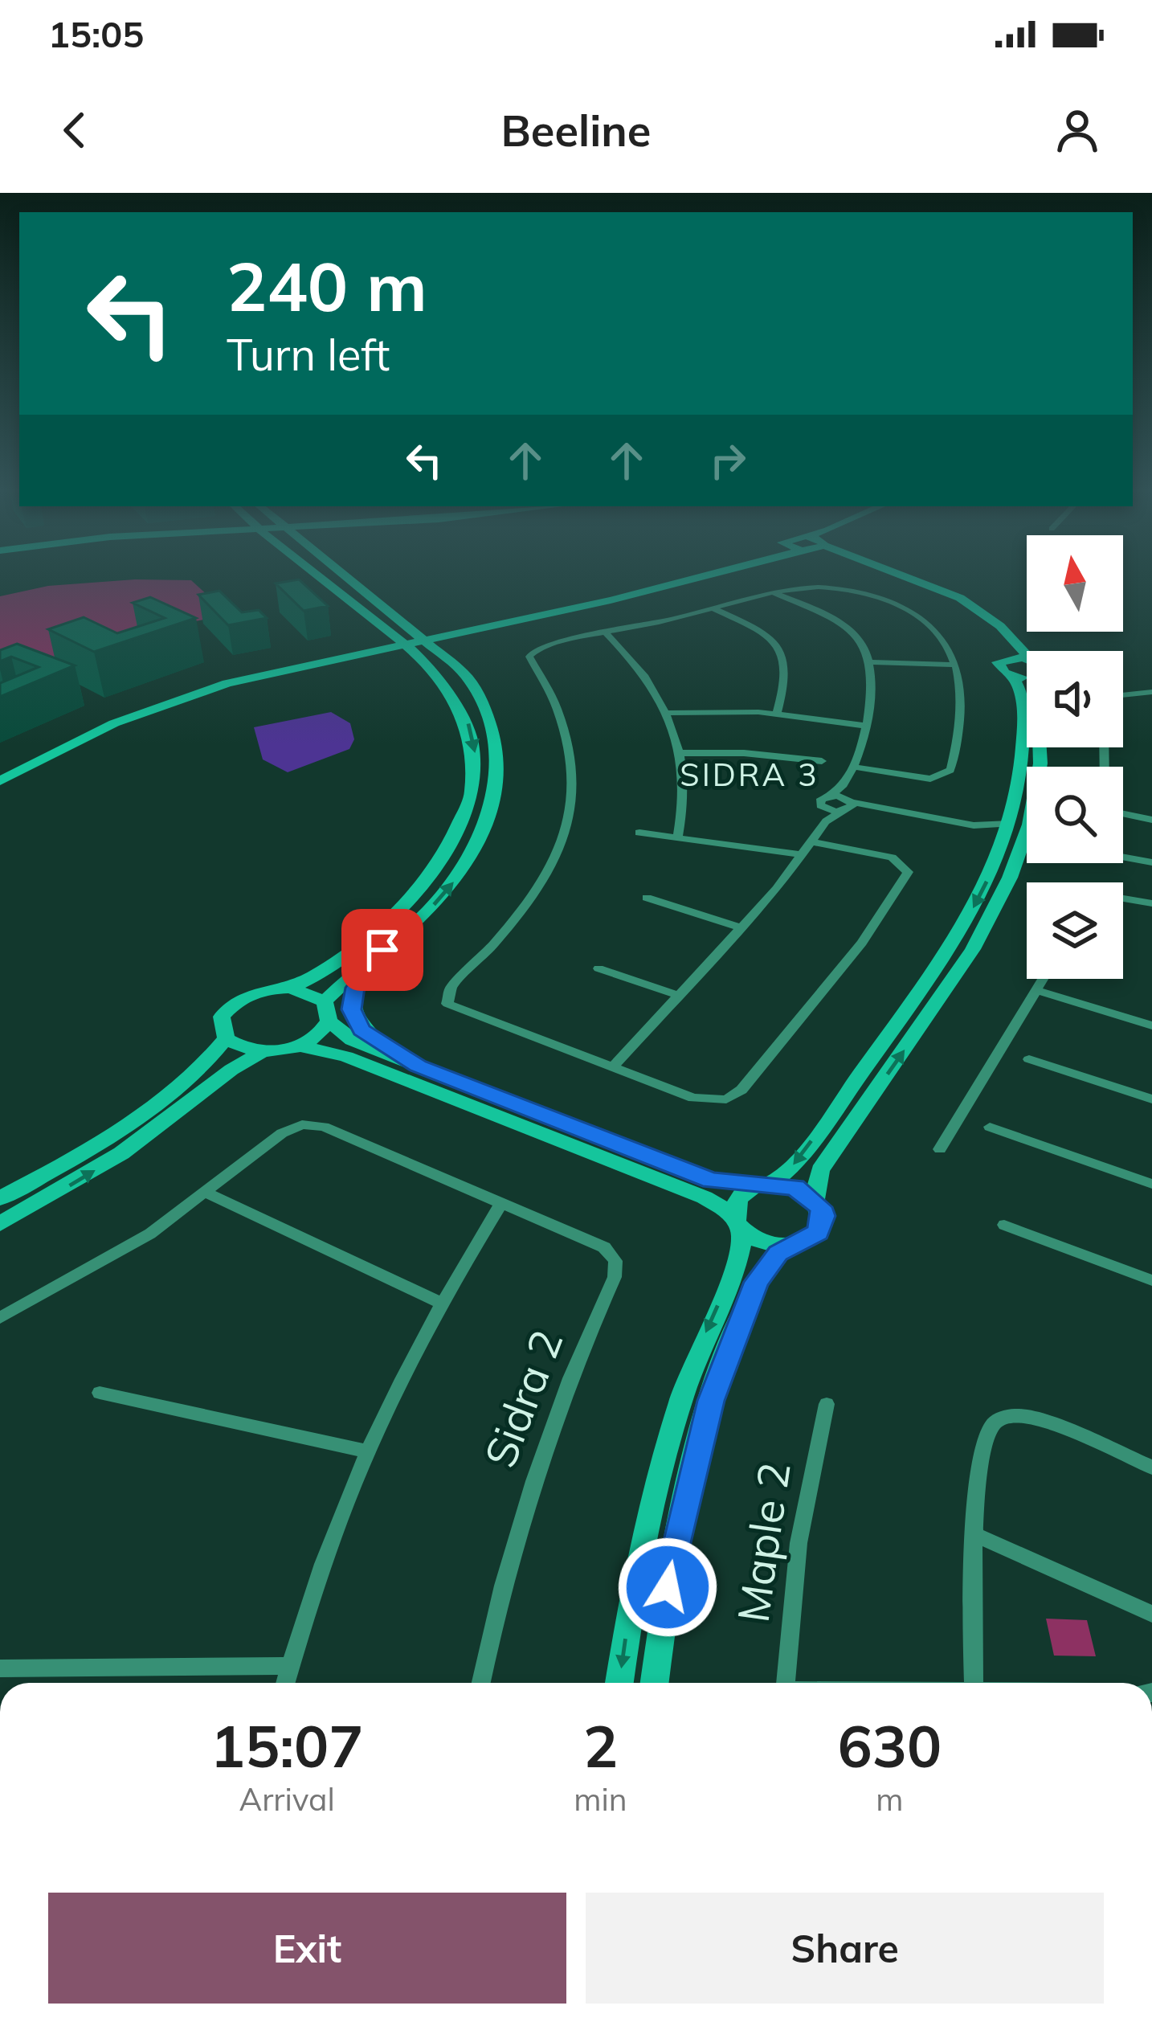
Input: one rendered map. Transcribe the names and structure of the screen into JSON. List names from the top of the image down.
{
  "streets": {
    "street": ["Sidra 2", "Maple 2"]
  },
  "districts": ["SIDRA 3"],
  "north": "top",
  "page": {
    "status": "15:05",
    "header": "Beeline",
    "turn": ["240 m", "Turn left"],
    "eta": [
      "15:07",
      "Arrival",
      "2",
      "min",
      "630",
      "m"
    ],
    "buttons": ["Exit", "Share"]
  }
}
